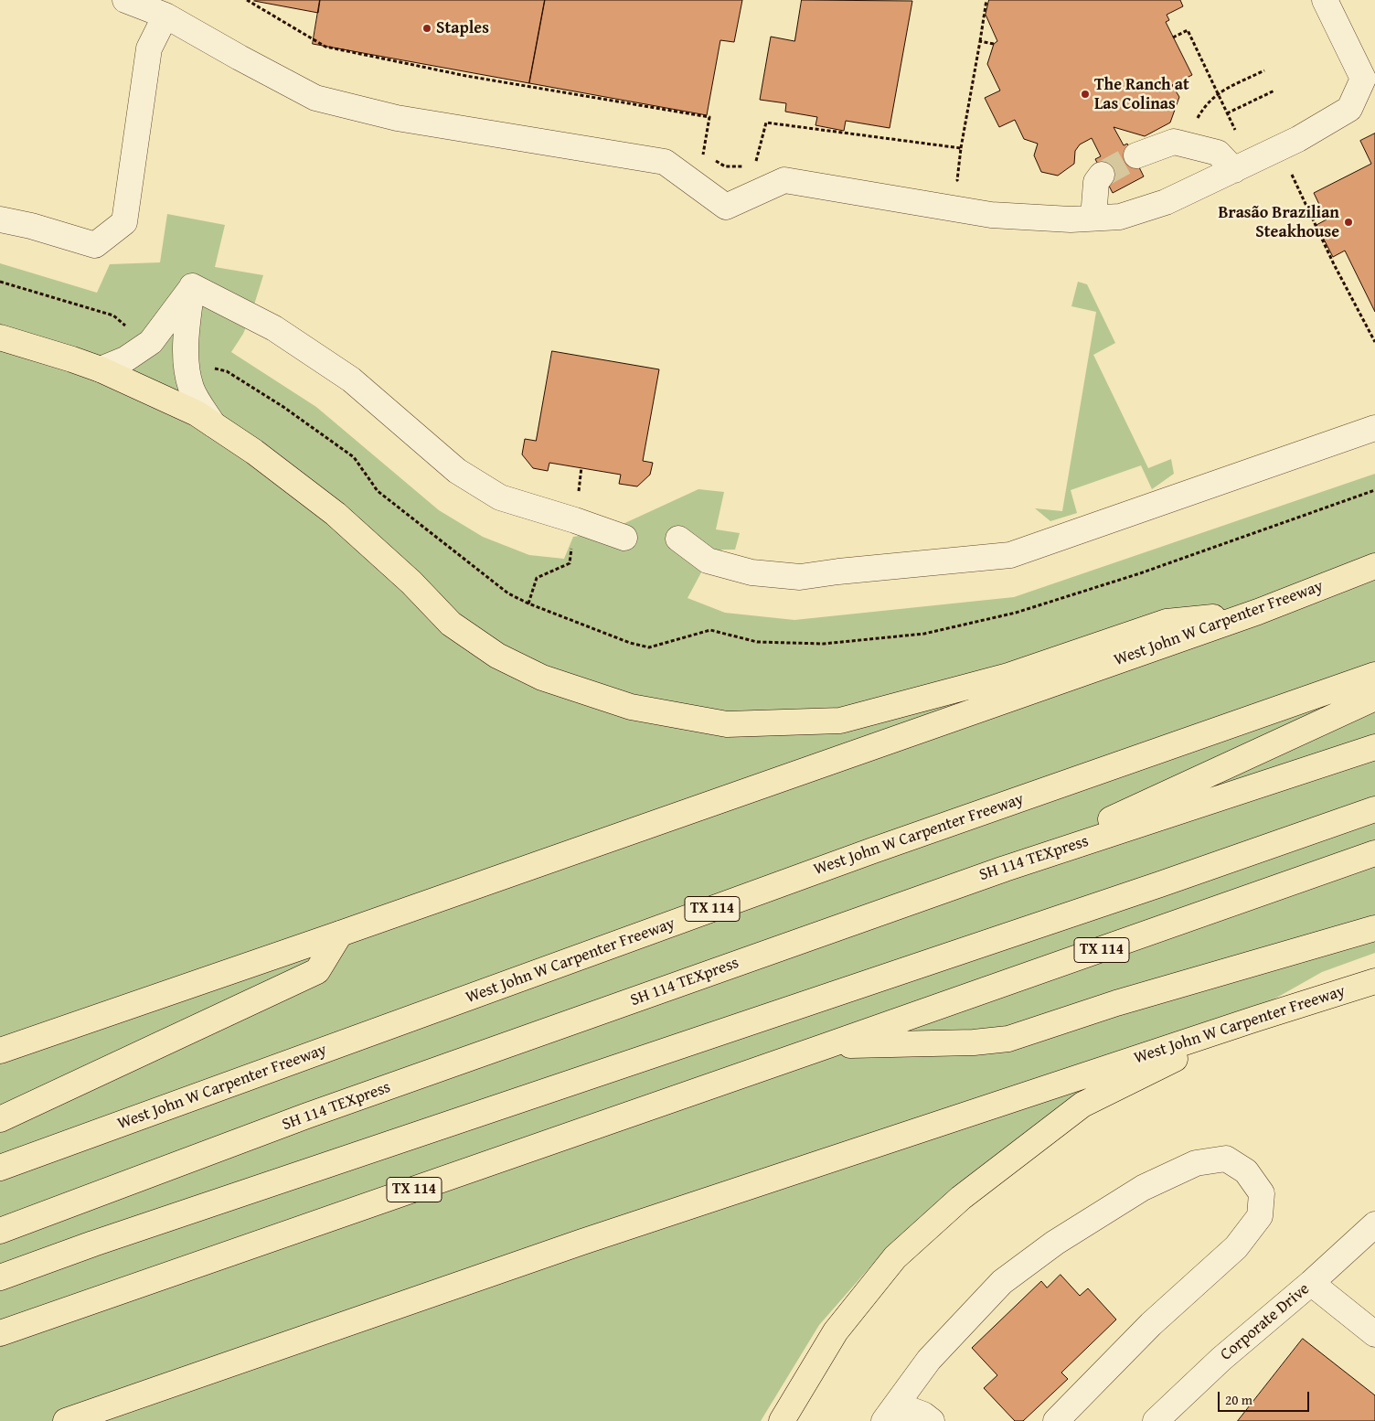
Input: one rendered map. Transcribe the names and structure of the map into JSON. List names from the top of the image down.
{
  "streets": {
    "main road": ["West John W Carpenter Freeway", "SH 114 TEXpress", "TX 114"],
    "street": ["Corporate Drive"]
  },
  "places": ["Staples", "The Ranch at Las Colinas", "Brasão Brazilian Steakhouse"],
  "scale_bar": "20 m"
}
